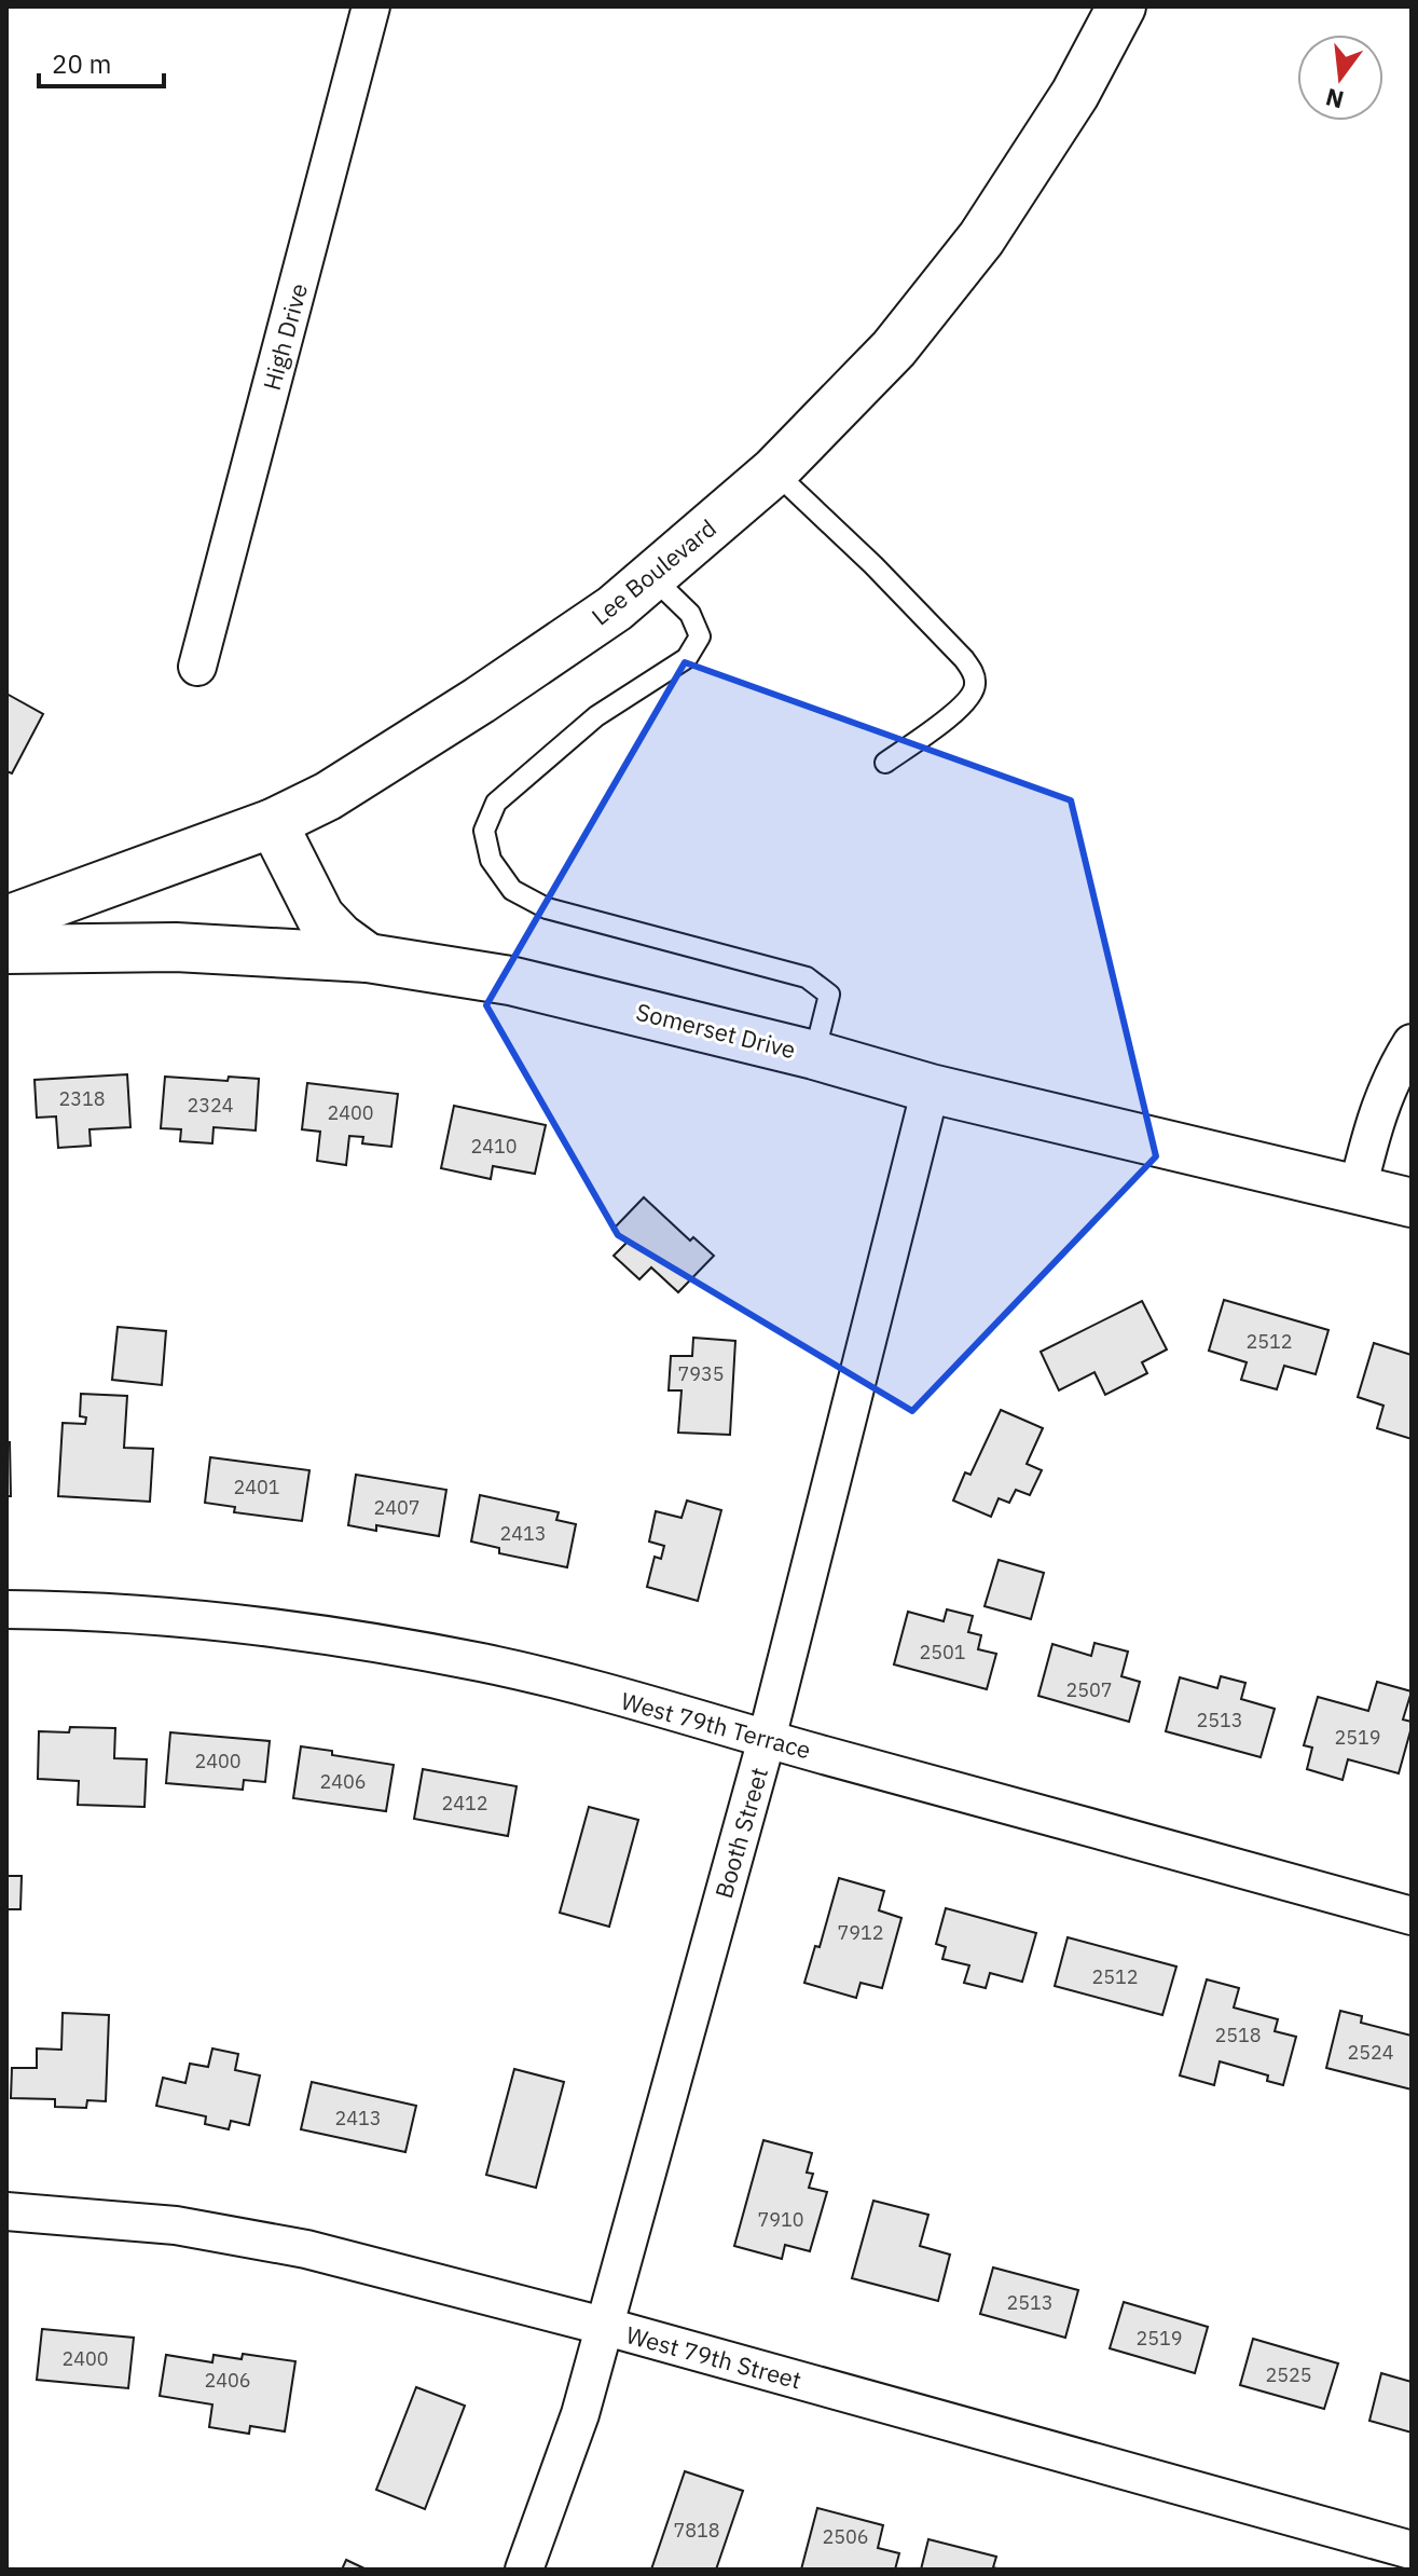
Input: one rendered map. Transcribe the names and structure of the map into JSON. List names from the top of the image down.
{
  "streets": {
    "street": [
      "High Drive",
      "Lee Boulevard",
      "Somerset Drive",
      "West 79th Terrace",
      "Booth Street",
      "West 79th Street"
    ]
  },
  "crossings": [
    ["Somerset Drive", "Booth Street"],
    ["West 79th Terrace", "Booth Street"],
    ["Booth Street", "West 79th Street"]
  ],
  "house_numbers": [
    "2318",
    "2324",
    "2400",
    "2410",
    "2512",
    "7935",
    "2401",
    "2407",
    "2413",
    "2501",
    "2507",
    "2513",
    "2519",
    "2400",
    "2406",
    "2412",
    "7912",
    "2512",
    "2518",
    "2524",
    "2413",
    "7910",
    "2513",
    "2519",
    "2400",
    "2525",
    "2406",
    "7818",
    "2506"
  ],
  "scale_bar": "20 m",
  "north": "bottom"
}
